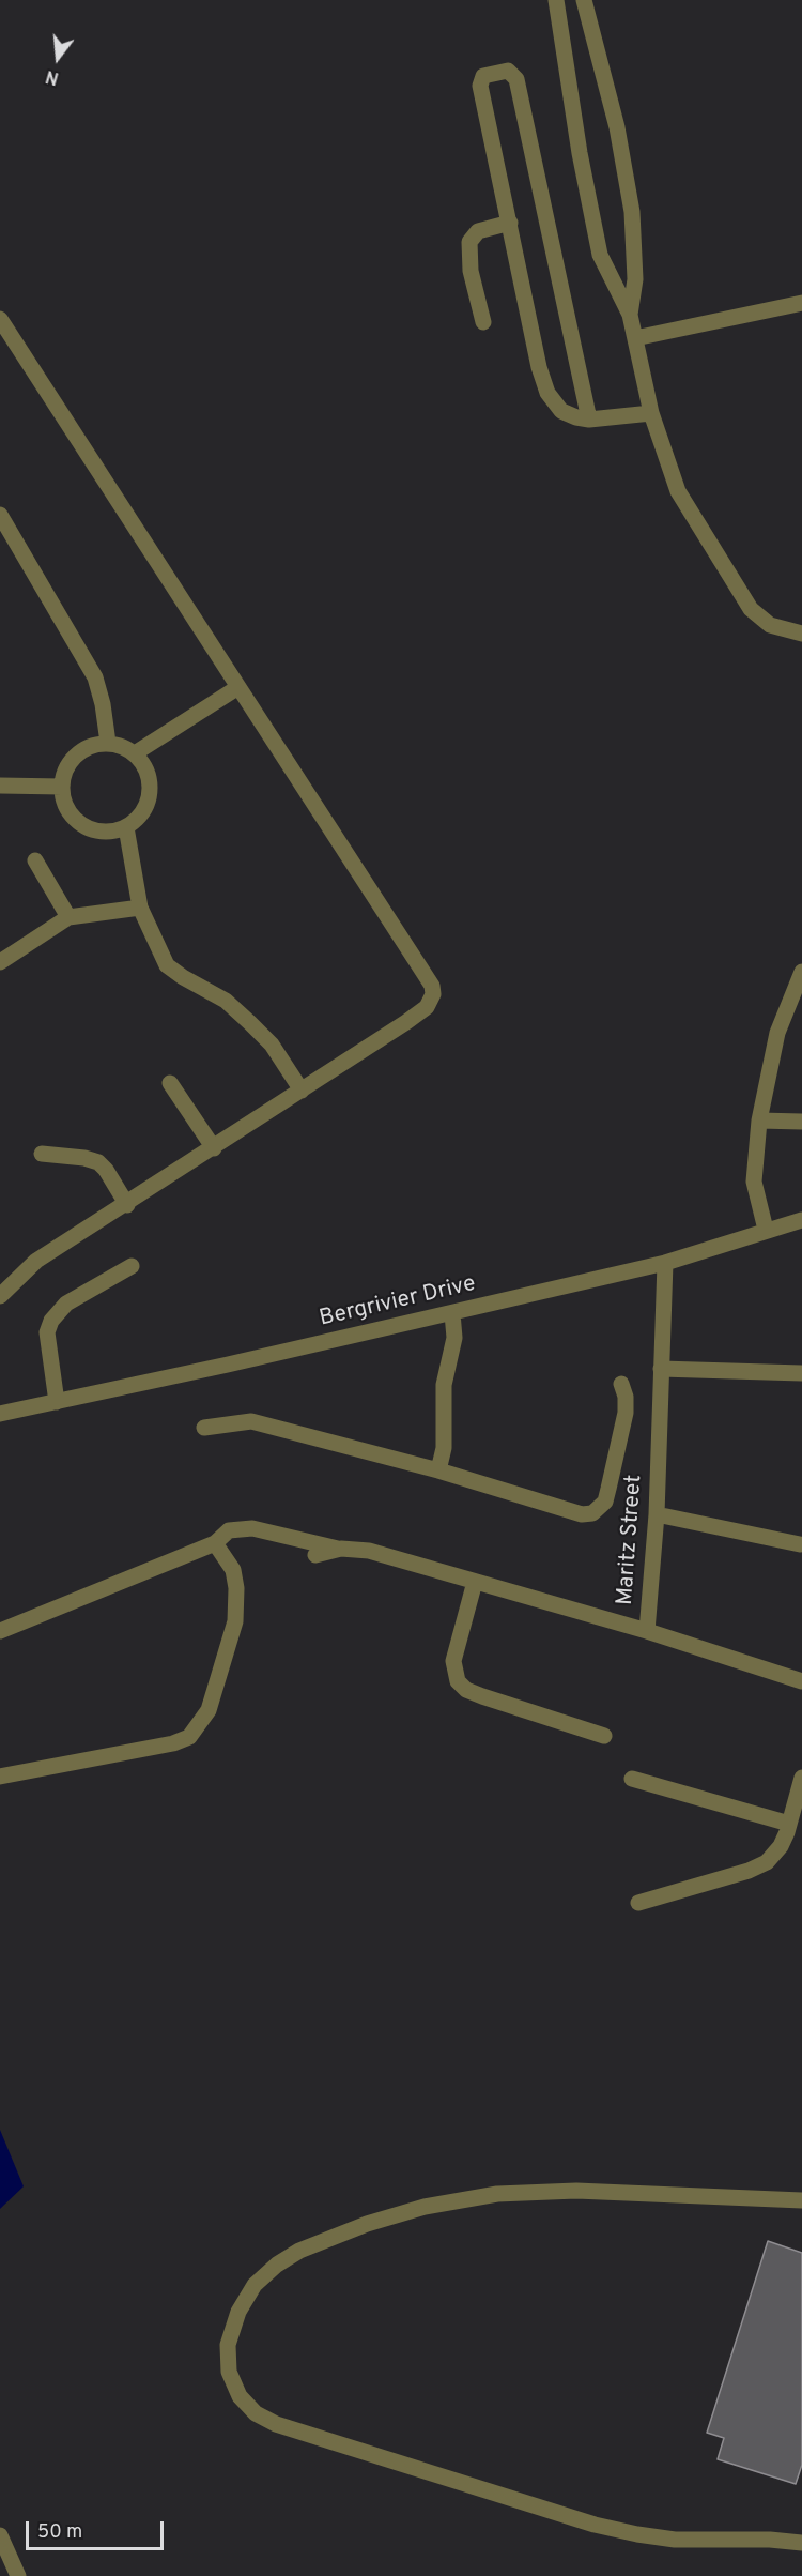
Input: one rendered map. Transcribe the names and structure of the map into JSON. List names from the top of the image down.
{
  "streets": {
    "street": ["Bergrivier Drive", "Maritz Street"]
  },
  "crossings": [
    ["Bergrivier Drive", "Maritz Street"]
  ],
  "scale_bar": "50 m",
  "north": "bottom"
}
